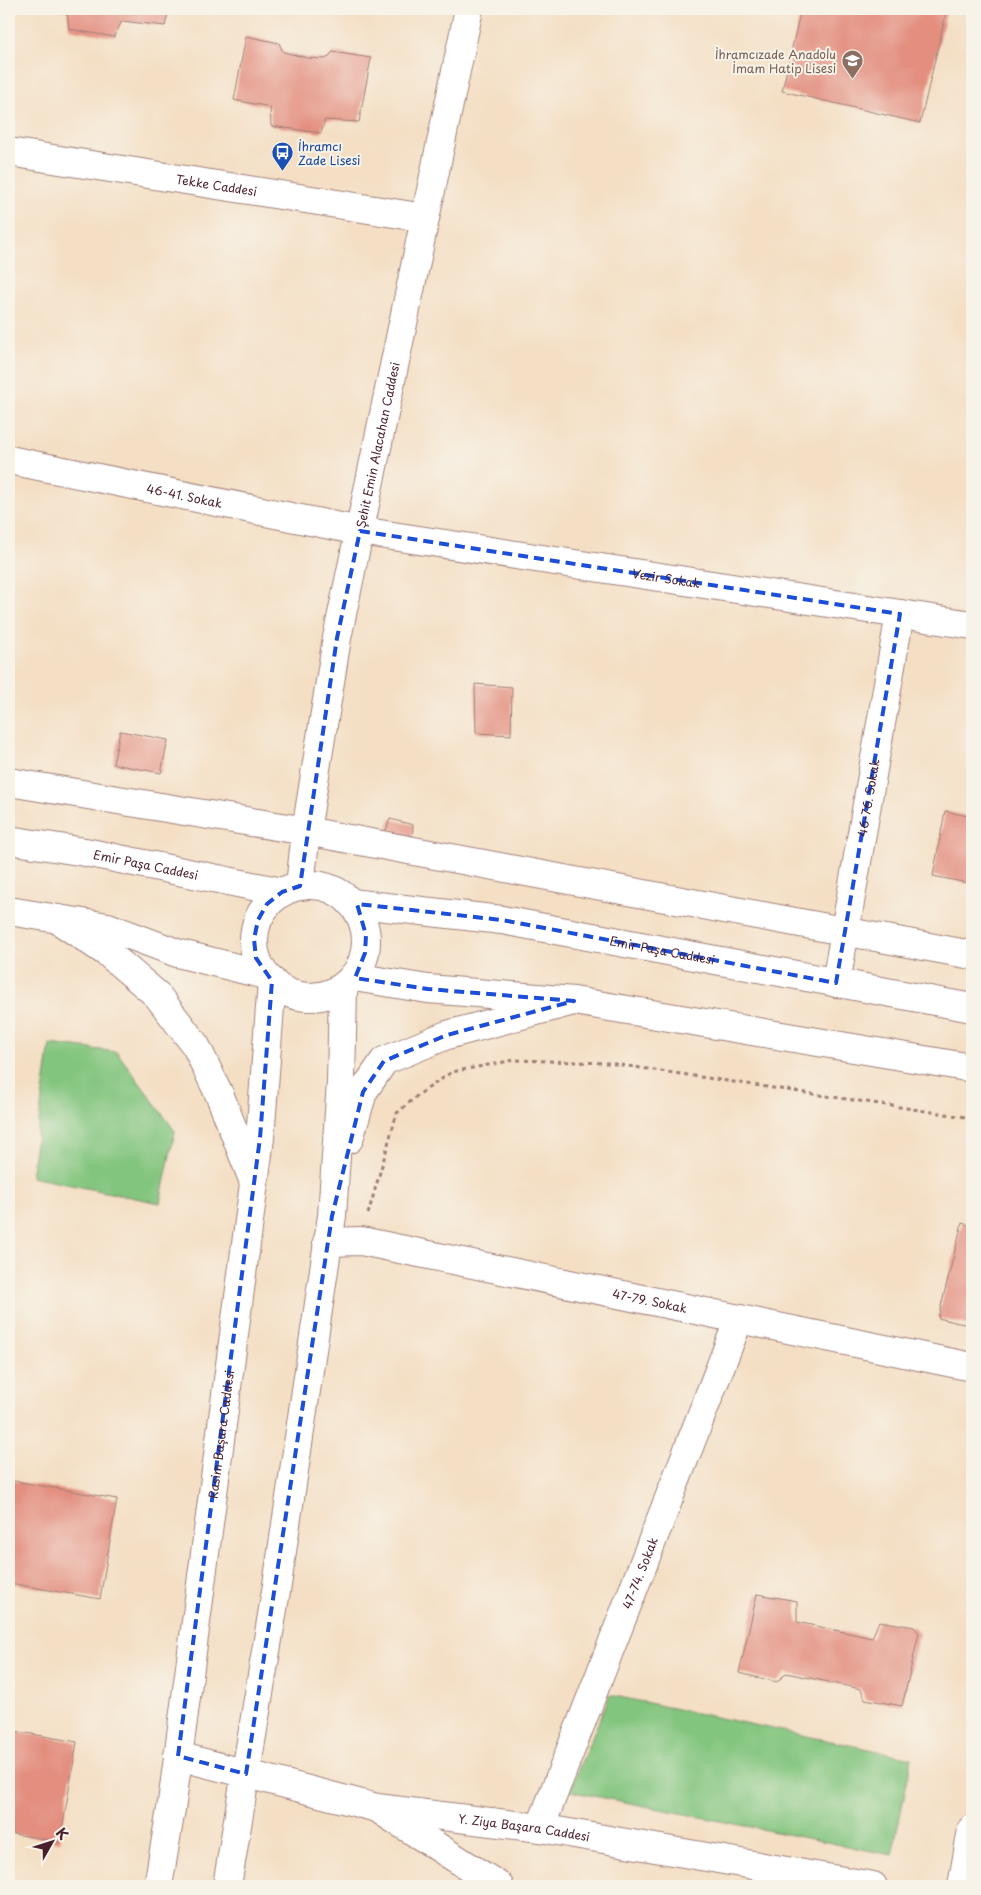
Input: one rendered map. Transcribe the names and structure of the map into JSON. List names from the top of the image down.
{
  "streets": {
    "street": [
      "Tekke Caddesi",
      "Şehit Emin Alacahan Caddesi",
      "46-41. Sokak",
      "Vezir Sokak",
      "46-76. Sokak",
      "Emir Paşa Caddesi",
      "47-79. Sokak",
      "Rasim Başara Caddesi",
      "47-74. Sokak",
      "Y. Ziya Başara Caddesi"
    ]
  },
  "crossings": [
    ["Tekke Caddesi", "Şehit Emin Alacahan Caddesi"],
    ["Şehit Emin Alacahan Caddesi", "46-41. Sokak"],
    ["Şehit Emin Alacahan Caddesi", "Vezir Sokak"],
    ["Şehit Emin Alacahan Caddesi", "Emir Paşa Caddesi"],
    ["Şehit Emin Alacahan Caddesi", "Rasim Başara Caddesi"],
    ["46-41. Sokak", "Vezir Sokak"],
    ["Vezir Sokak", "46-76. Sokak"],
    ["46-76. Sokak", "Emir Paşa Caddesi"],
    ["Emir Paşa Caddesi", "Rasim Başara Caddesi"],
    ["47-79. Sokak", "47-74. Sokak"],
    ["Rasim Başara Caddesi", "Y. Ziya Başara Caddesi"],
    ["47-74. Sokak", "Y. Ziya Başara Caddesi"]
  ],
  "places": {
    "school or university": ["İhramcızade Anadolu İmam Hatip Lisesi"],
    "bus stop": ["İhramcı Zade Lisesi"]
  },
  "north": "top right"
}
